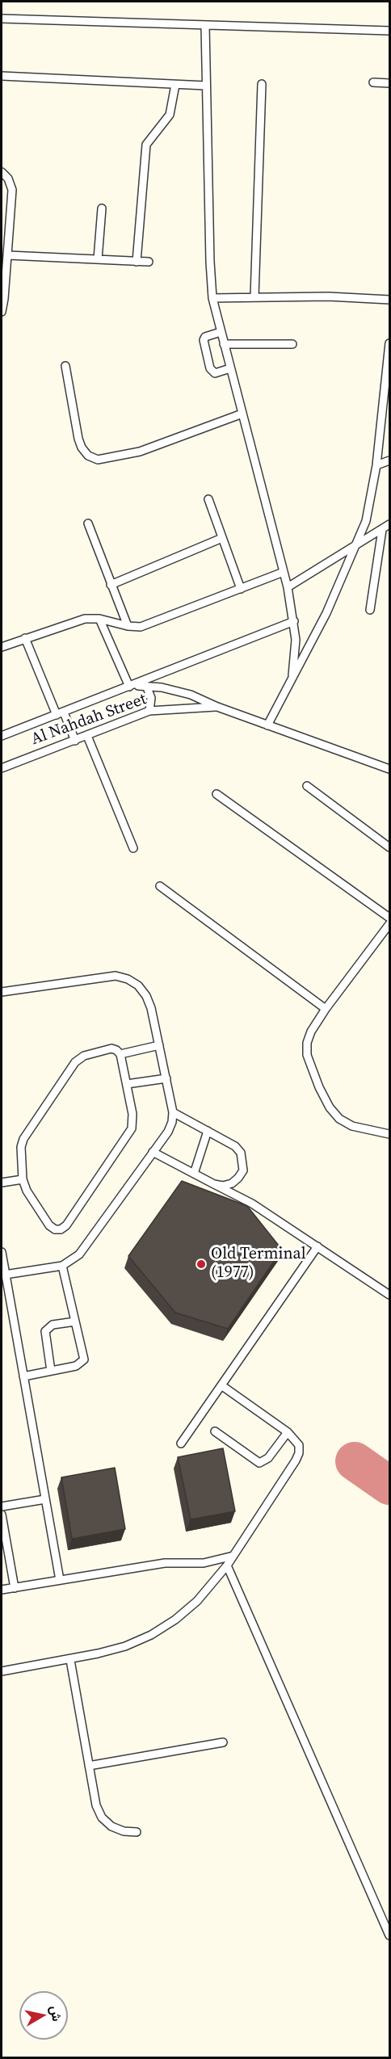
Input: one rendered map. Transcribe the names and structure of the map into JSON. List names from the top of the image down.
{
  "streets": {
    "lane": ["Al Nahdah Street"]
  },
  "places": ["Old Terminal (1977)"],
  "north": "right"
}
